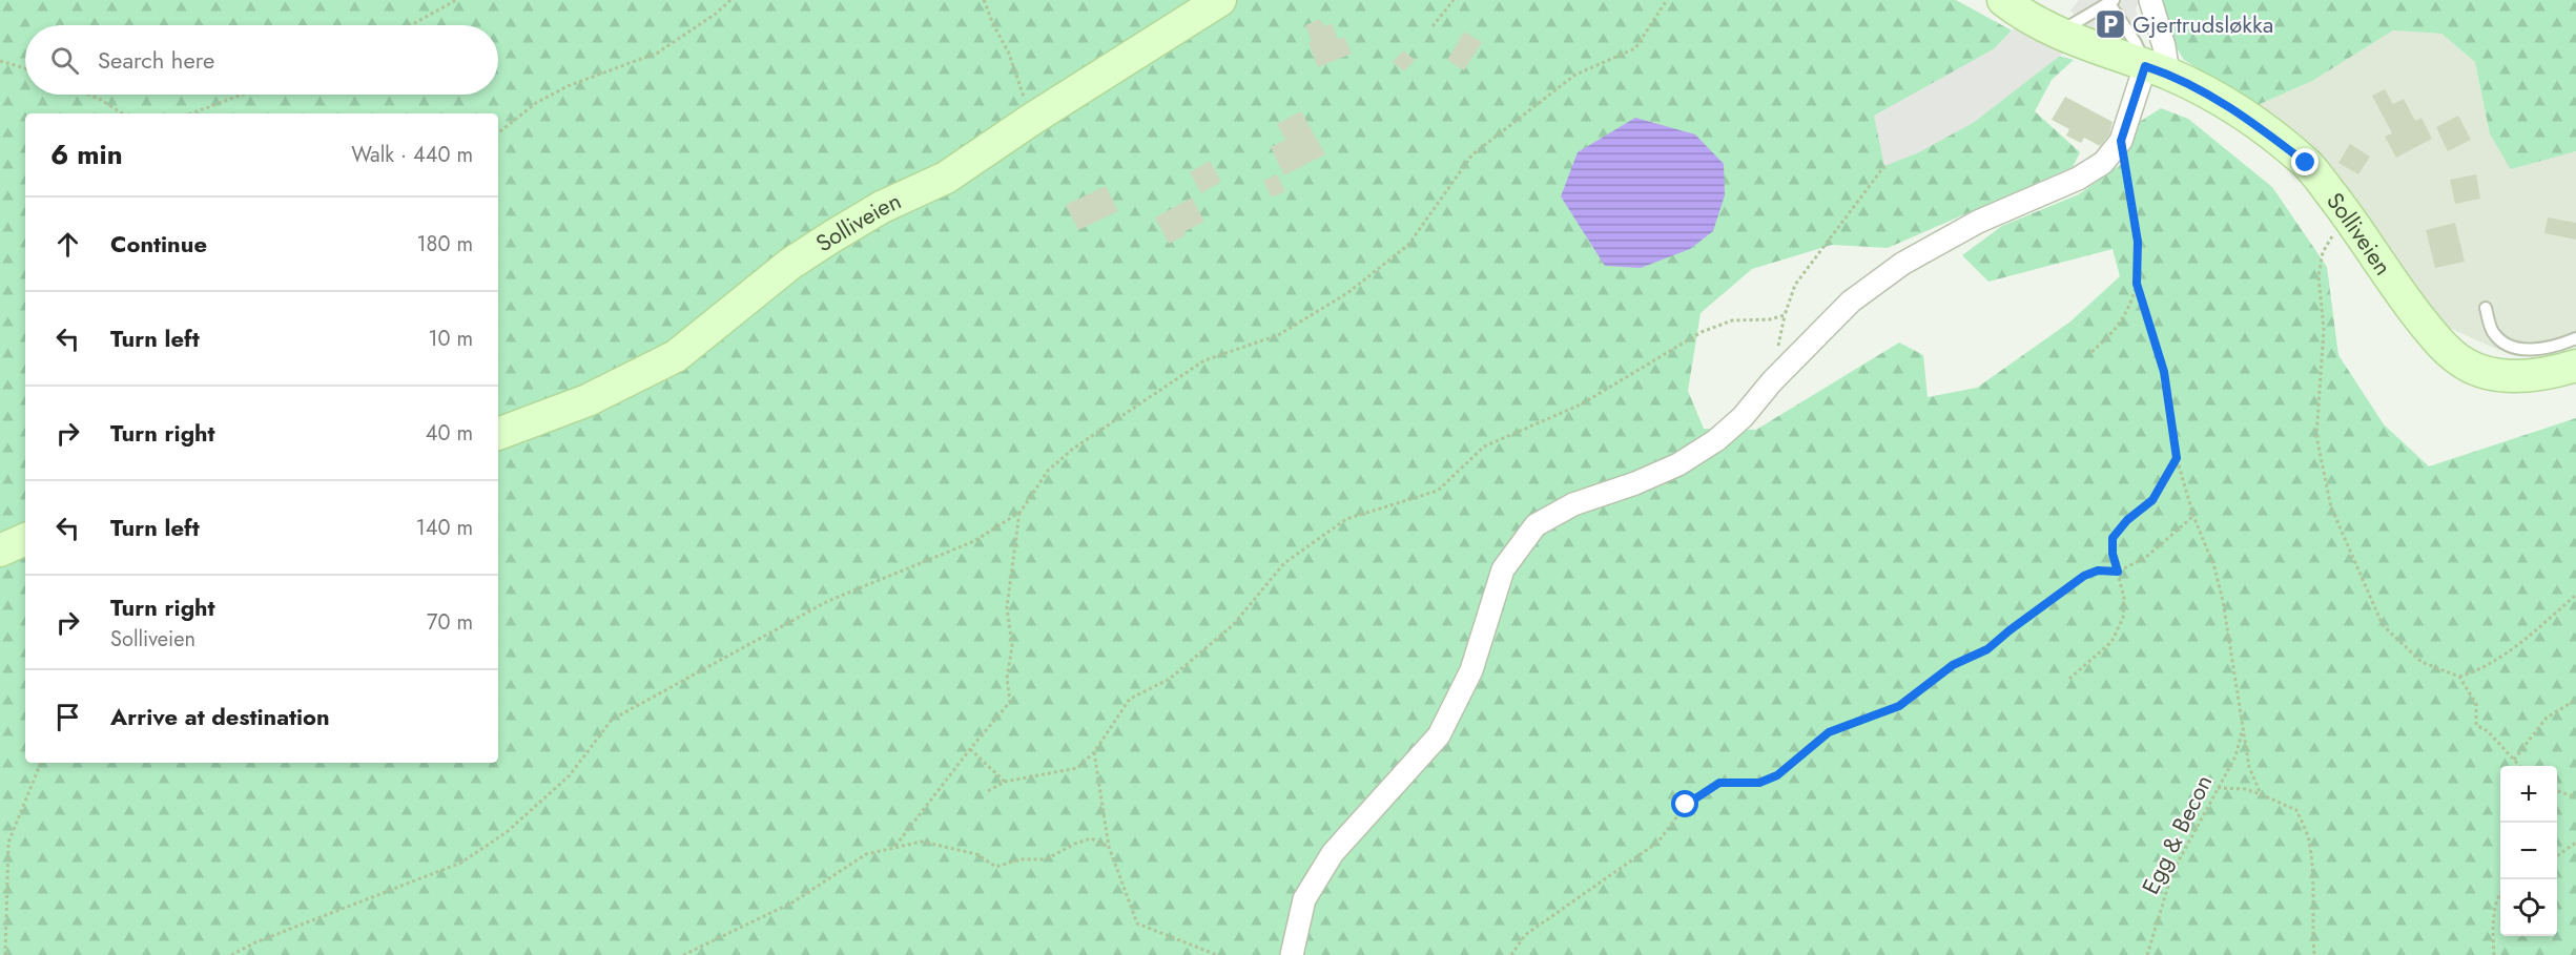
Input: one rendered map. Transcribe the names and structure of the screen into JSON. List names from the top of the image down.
{
  "streets": {
    "street": ["Solliveien"],
    "path": ["Egg & Becon"]
  },
  "places": {
    "parking": ["Gjertrudsløkka"]
  },
  "page": {
    "search": "Search here",
    "heading": ["6 min", "Walk · 440 m"],
    "list": [
      ["Continue", "180 m"],
      ["Turn left", "10 m"],
      ["Turn right", "40 m"],
      ["Turn left", "140 m"],
      ["Turn right", "Solliveien", "70 m"],
      "Arrive at destination"
    ],
    "map_buttons": ["+", "−"]
  }
}
